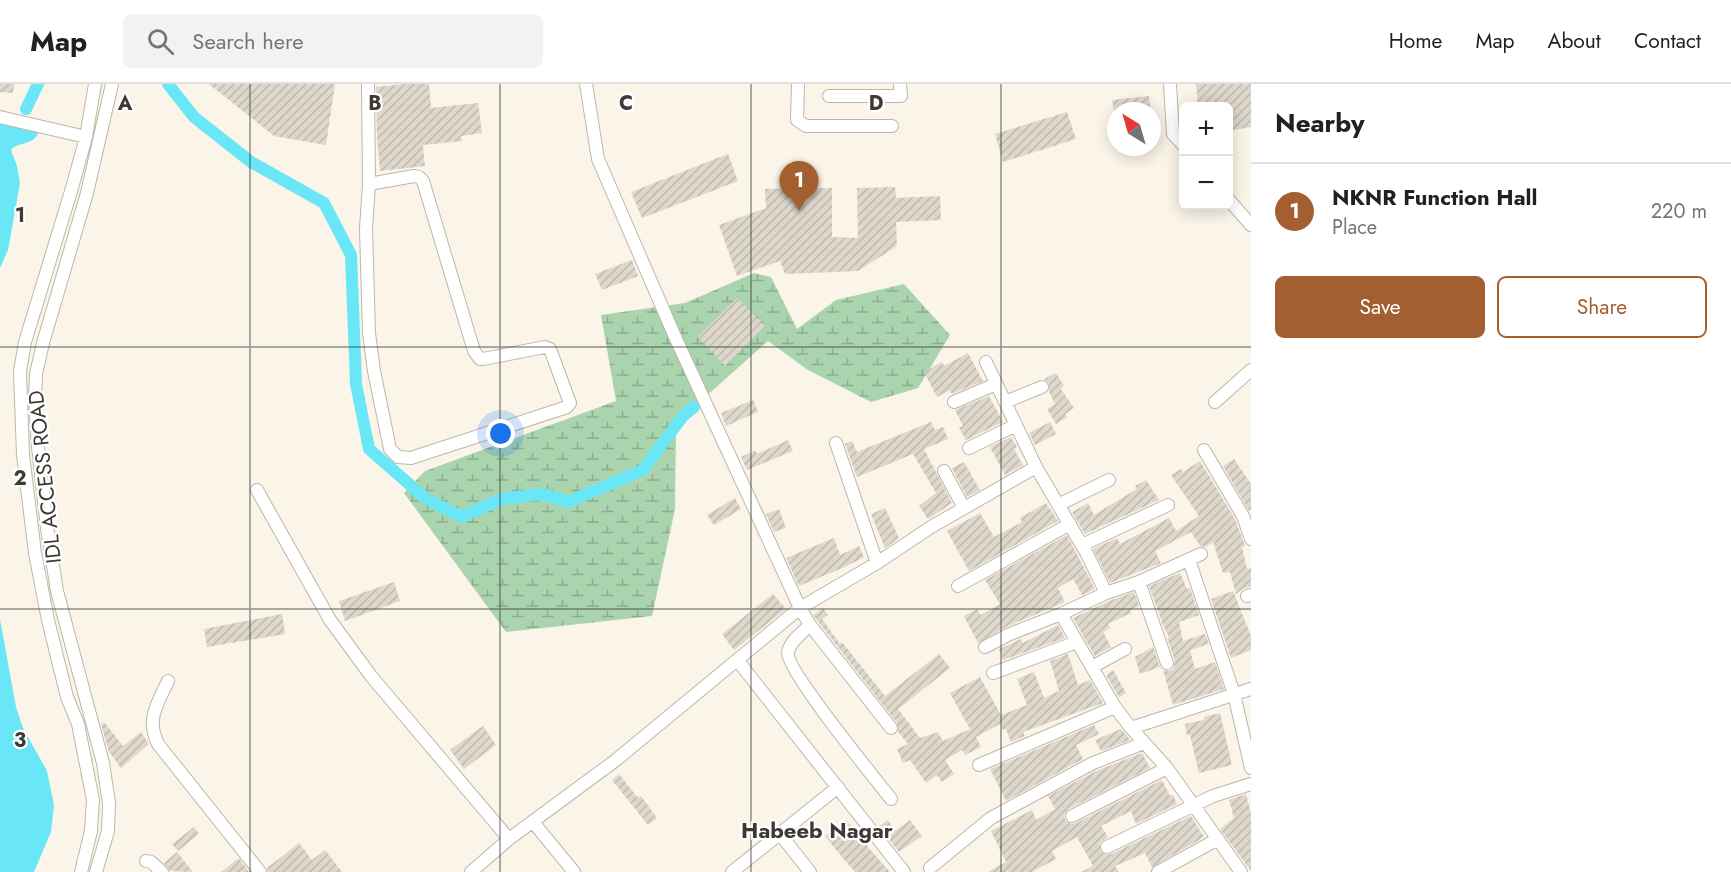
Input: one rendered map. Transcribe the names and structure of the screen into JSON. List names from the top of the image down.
{
  "streets": {
    "street": ["IDL ACCESS ROAD"]
  },
  "districts": ["Habeeb Nagar"],
  "north": "top left",
  "page": {
    "header": "Map",
    "search": "Search here",
    "nav": [
      "Home",
      "Map",
      "About",
      "Contact"
    ],
    "heading": "Nearby",
    "map_buttons": ["+", "−"],
    "pins": "1",
    "list": [
      {
        "mark": "1",
        "name": "NKNR Function Hall",
        "note": "Place",
        "value": "220 m"
      }
    ],
    "buttons": ["Save", "Share"]
  },
  "grid": {
    "columns": [
      "A",
      "B",
      "C",
      "D"
    ],
    "rows": ["1", "2", "3"]
  }
}
